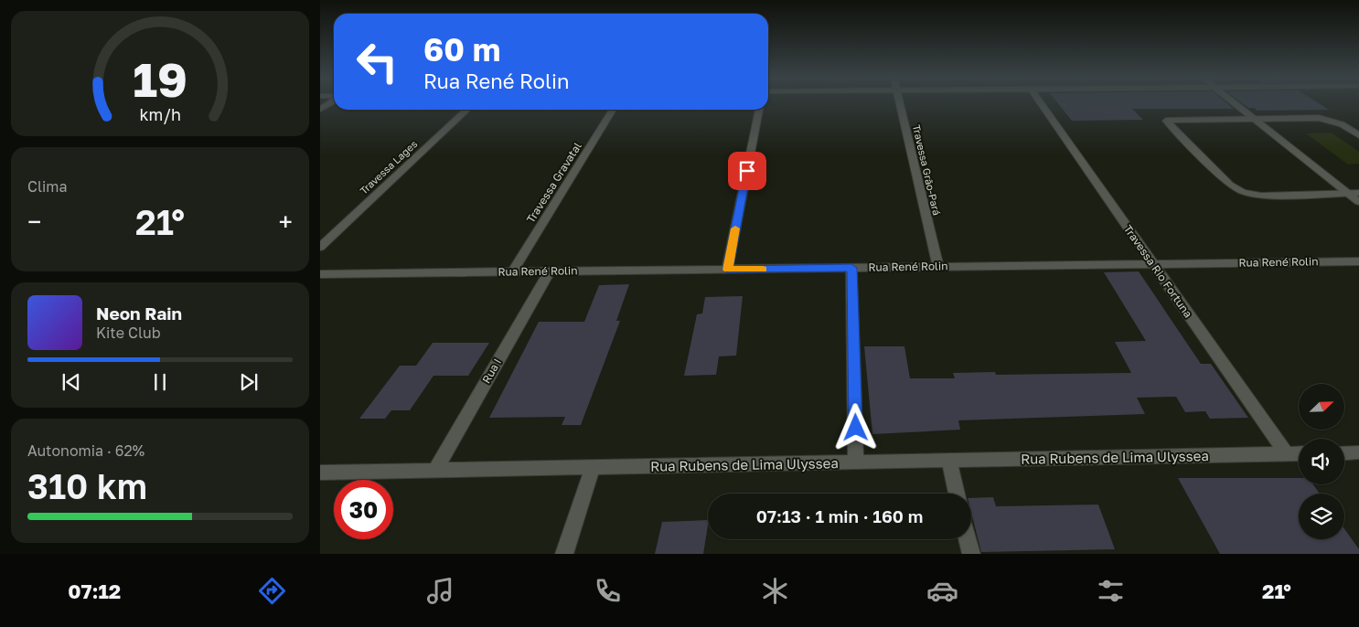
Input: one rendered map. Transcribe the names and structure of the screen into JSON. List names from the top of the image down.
{
  "streets": {
    "street": [
      "Travessa Lages",
      "Travessa Grão-Pará",
      "Travessa Gravatal",
      "Rua René Rolin",
      "Travessa Rio Fortuna",
      "Rua I",
      "Rua Rubens de Lima Ulyssea"
    ]
  },
  "crossings": [
    ["Travessa Grão-Pará", "Rua René Rolin"],
    ["Travessa Gravatal", "Rua René Rolin"],
    ["Rua René Rolin", "Travessa Rio Fortuna"],
    ["Rua René Rolin", "Rua I"],
    ["Travessa Rio Fortuna", "Rua Rubens de Lima Ulyssea"],
    ["Rua I", "Rua Rubens de Lima Ulyssea"]
  ],
  "north": "top right",
  "page": {
    "turn": ["60 m", "Rua René Rolin"],
    "tile": [
      "Clima",
      ["Autonomia · 62%", "310 km"]
    ],
    "heat": ["−", "21°", "+"],
    "song": ["Neon Rain", "Kite Club"],
    "limit": "30",
    "trip": "07:13 · 1 min · 160 m",
    "tabs": ["07:12", "21°"],
    "gauge": ["19", "km/h"]
  }
}
